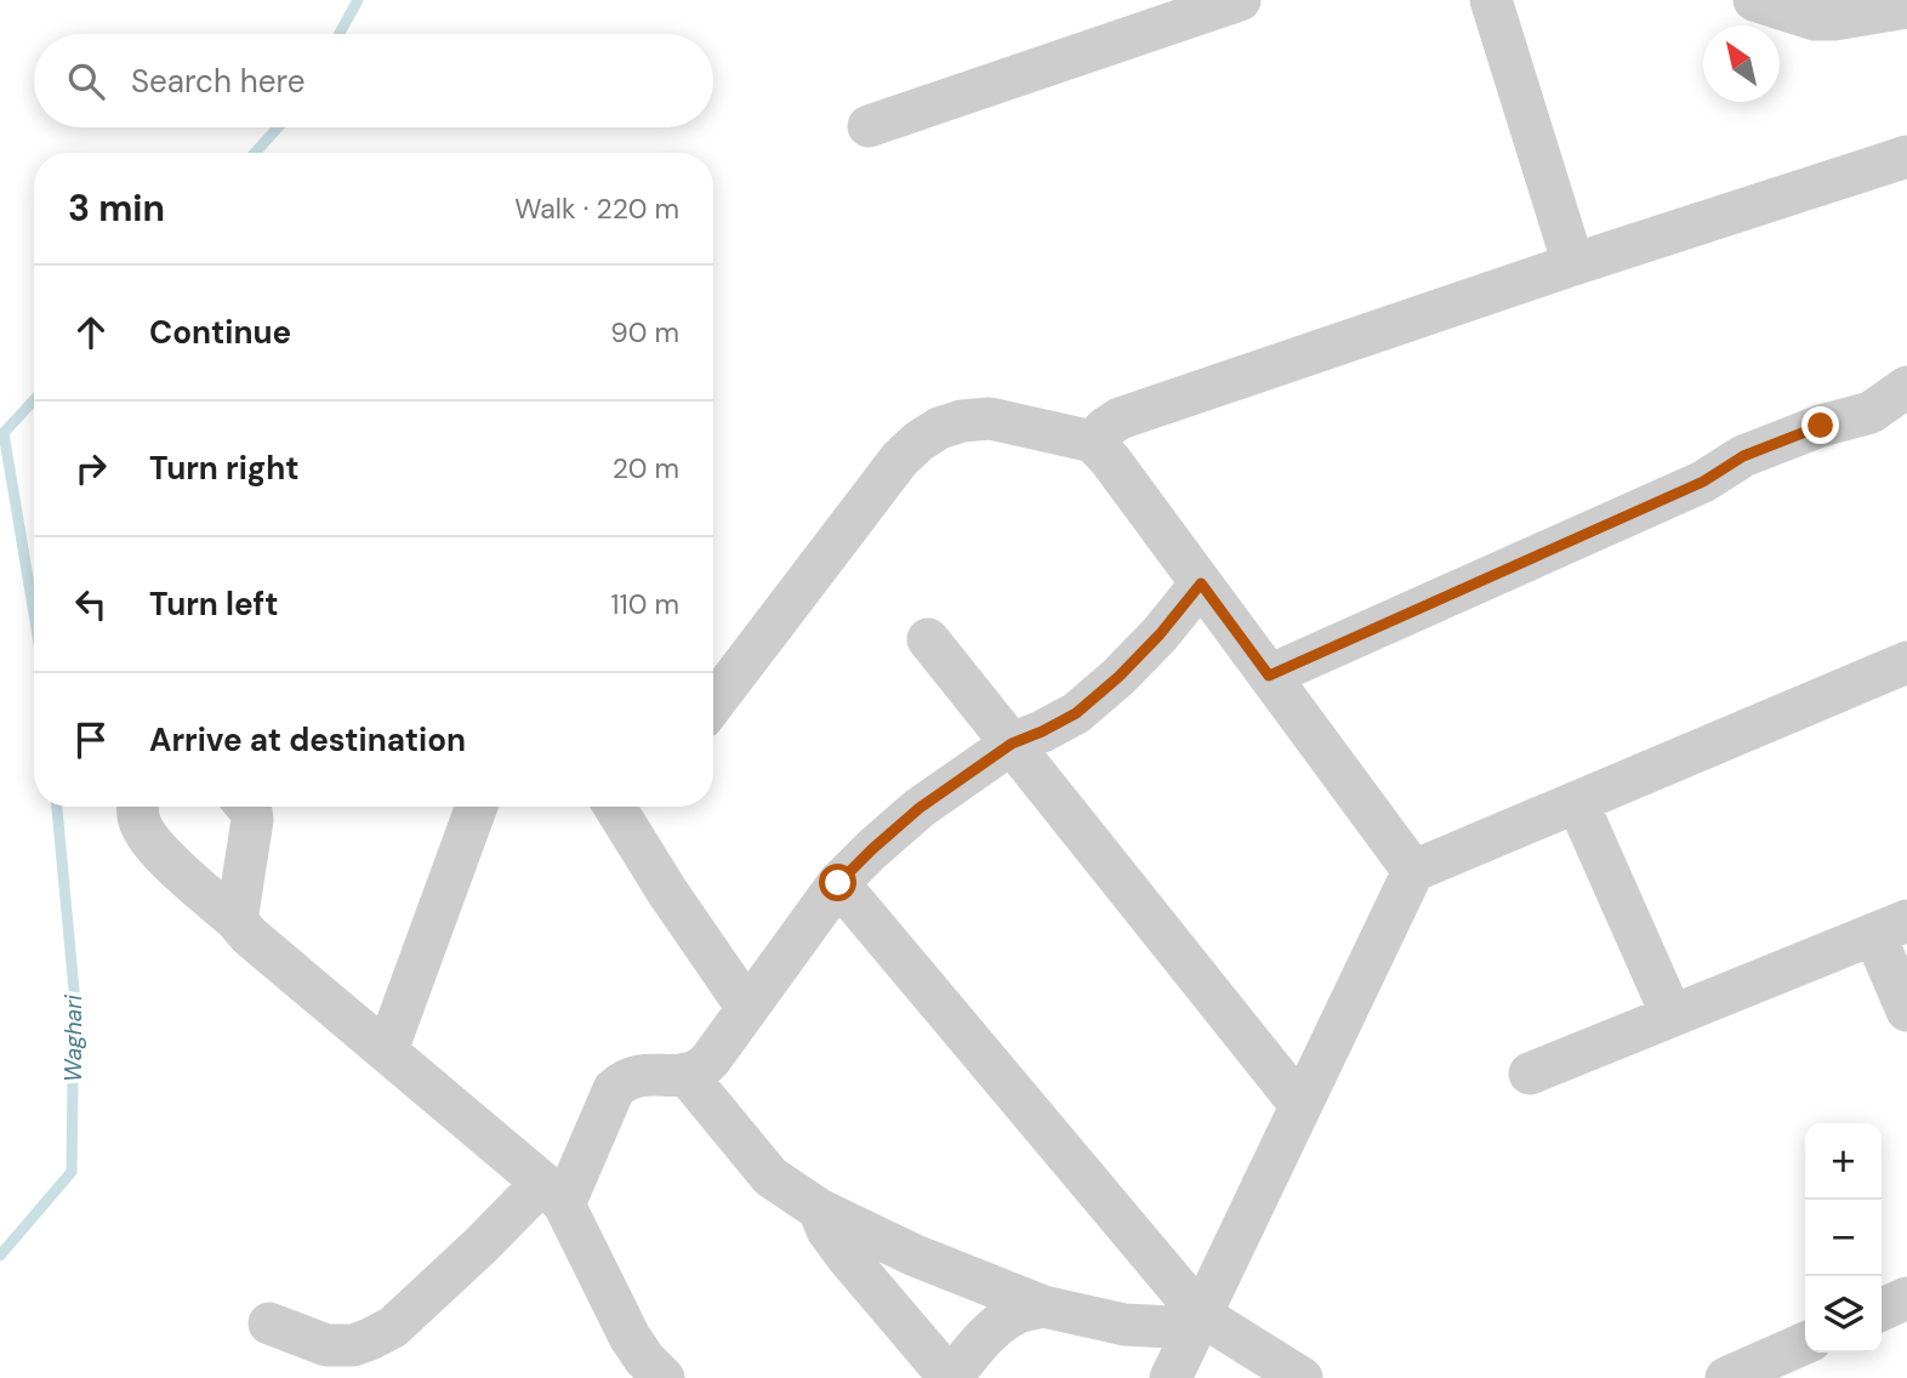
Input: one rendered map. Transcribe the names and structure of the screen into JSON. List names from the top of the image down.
{
  "water": ["Waghari"],
  "north": "top left",
  "page": {
    "search": "Search here",
    "heading": ["3 min", "Walk · 220 m"],
    "list": [
      ["Continue", "90 m"],
      ["Turn right", "20 m"],
      ["Turn left", "110 m"],
      "Arrive at destination"
    ],
    "map_buttons": ["+", "−"]
  }
}
